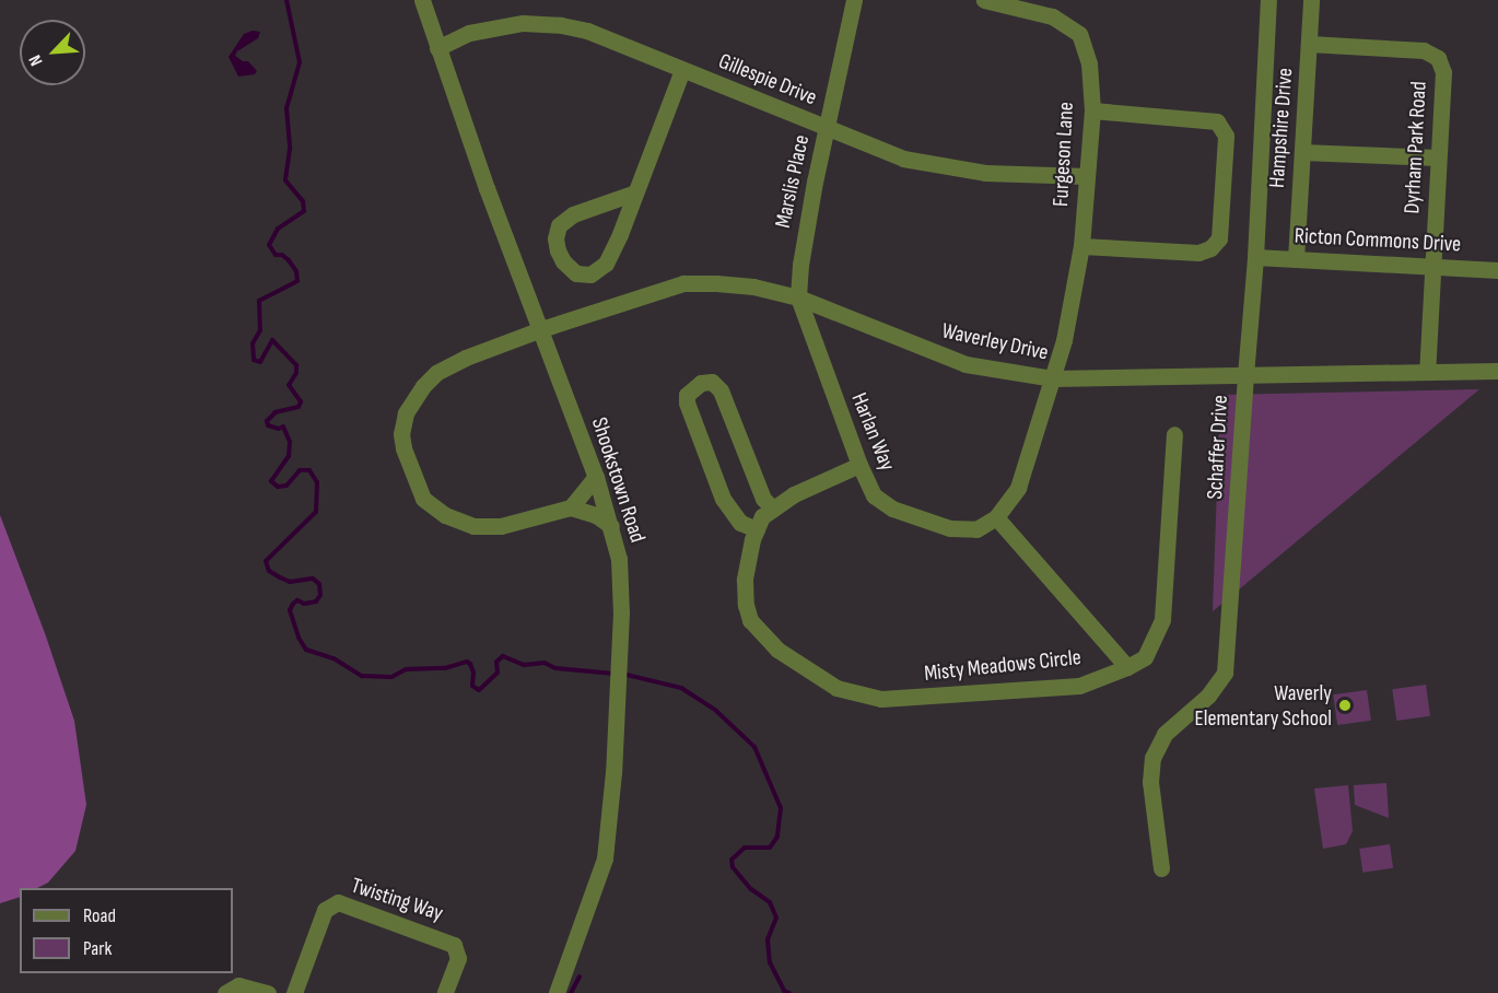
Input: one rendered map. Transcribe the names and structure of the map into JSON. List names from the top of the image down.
{
  "streets": {
    "street": [
      "Gillespie Drive",
      "Hampshire Drive",
      "Dyrham Park Road",
      "Furgeson Lane",
      "Marslis Place",
      "Ricton Commons Drive",
      "Waverley Drive",
      "Harlan Way",
      "Schaffer Drive",
      "Shookstown Road",
      "Misty Meadows Circle",
      "Twisting Way"
    ]
  },
  "crossings": [
    ["Gillespie Drive", "Furgeson Lane"],
    ["Gillespie Drive", "Marslis Place"],
    ["Gillespie Drive", "Shookstown Road"],
    ["Hampshire Drive", "Dyrham Park Road"],
    ["Hampshire Drive", "Ricton Commons Drive"],
    ["Dyrham Park Road", "Ricton Commons Drive"],
    ["Dyrham Park Road", "Waverley Drive"],
    ["Furgeson Lane", "Waverley Drive"],
    ["Marslis Place", "Waverley Drive"],
    ["Marslis Place", "Harlan Way"],
    ["Ricton Commons Drive", "Schaffer Drive"],
    ["Waverley Drive", "Harlan Way"],
    ["Waverley Drive", "Schaffer Drive"],
    ["Waverley Drive", "Shookstown Road"],
    ["Harlan Way", "Misty Meadows Circle"]
  ],
  "places": ["Waverly Elementary School"],
  "legend": ["Road", "Park"],
  "north": "bottom left"
}
